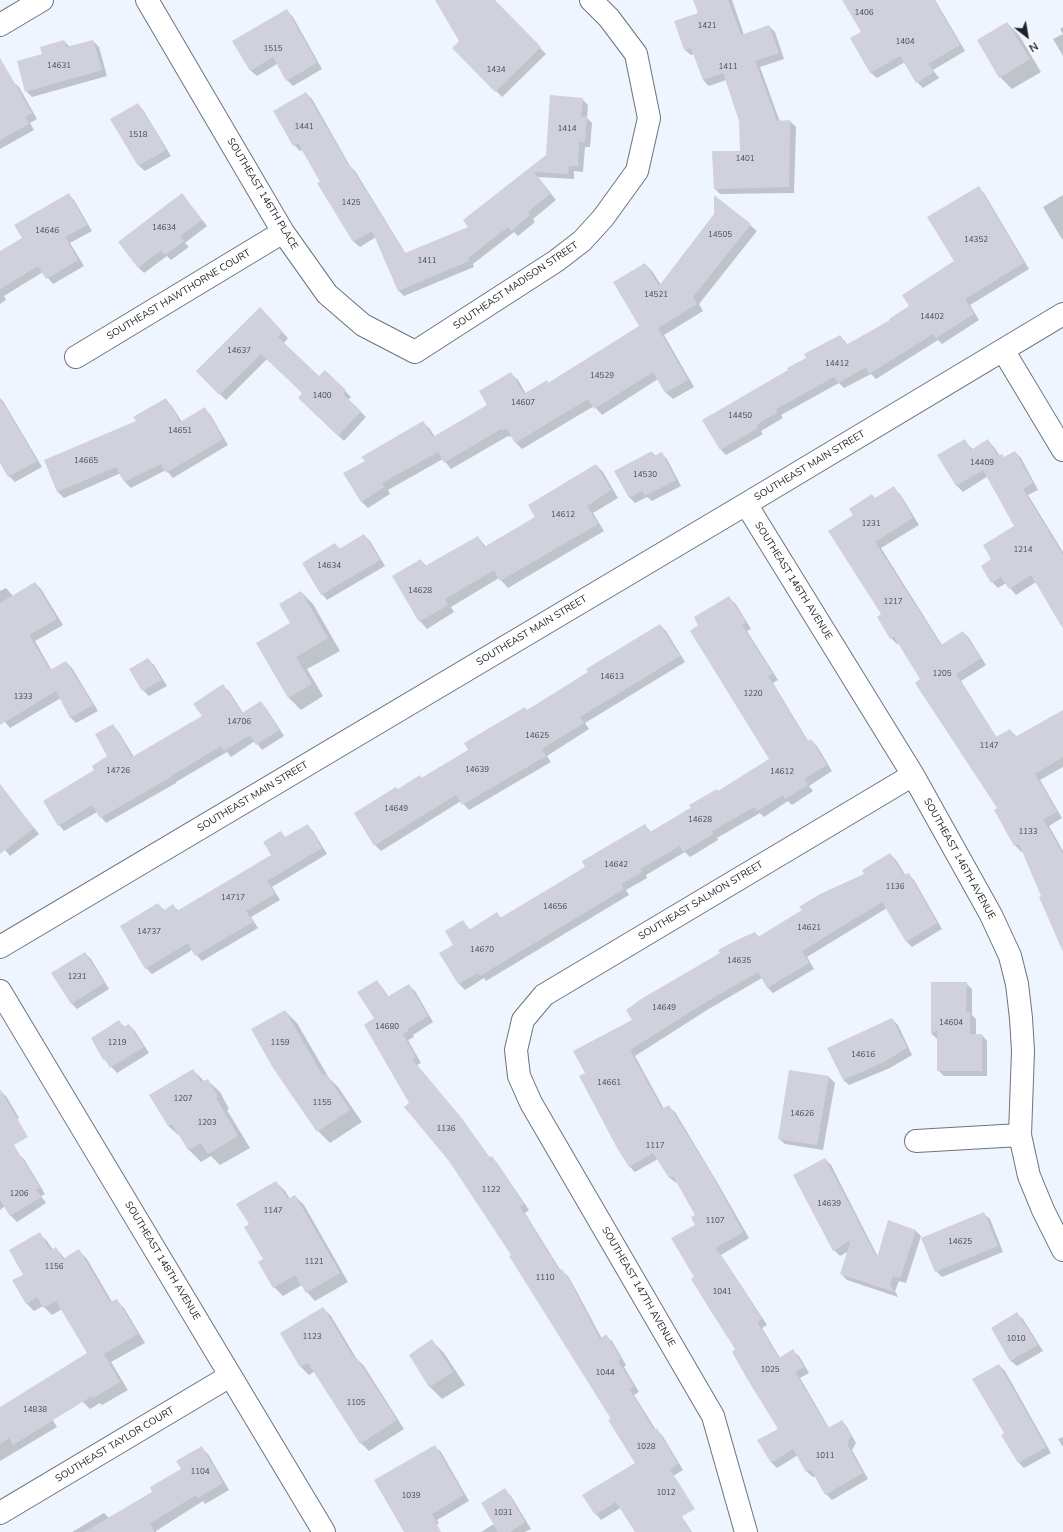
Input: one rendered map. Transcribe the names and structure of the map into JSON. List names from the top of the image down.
{
  "streets": {
    "street": [
      "SOUTHEAST 146TH PLACE",
      "SOUTHEAST MADISON STREET",
      "SOUTHEAST HAWTHORNE COURT",
      "SOUTHEAST MAIN STREET",
      "SOUTHEAST 146TH AVENUE",
      "SOUTHEAST SALMON STREET",
      "SOUTHEAST 148TH AVENUE",
      "SOUTHEAST 147TH AVENUE",
      "SOUTHEAST TAYLOR COURT"
    ]
  },
  "crossings": [
    ["SOUTHEAST 146TH PLACE", "SOUTHEAST MADISON STREET"],
    ["SOUTHEAST 146TH PLACE", "SOUTHEAST HAWTHORNE COURT"],
    ["SOUTHEAST MAIN STREET", "SOUTHEAST 146TH AVENUE"],
    ["SOUTHEAST 146TH AVENUE", "SOUTHEAST SALMON STREET"],
    ["SOUTHEAST SALMON STREET", "SOUTHEAST 147TH AVENUE"],
    ["SOUTHEAST 148TH AVENUE", "SOUTHEAST TAYLOR COURT"]
  ],
  "house_numbers": [
    "1406",
    "1421",
    "1404",
    "1515",
    "14631",
    "1411",
    "1434",
    "1441",
    "1414",
    "1518",
    "1401",
    "1425",
    "14634",
    "14646",
    "14505",
    "14352",
    "1411",
    "14521",
    "14402",
    "14637",
    "14412",
    "14529",
    "1400",
    "14607",
    "14450",
    "14651",
    "14665",
    "14409",
    "14530",
    "14612",
    "1231",
    "1214",
    "14634",
    "14628",
    "1217",
    "1205",
    "14613",
    "1220",
    "1333",
    "14706",
    "14625",
    "1147",
    "14639",
    "14726",
    "14612",
    "14649",
    "14628",
    "1133",
    "14642",
    "1136",
    "14717",
    "14656",
    "14621",
    "14737",
    "14670",
    "14635",
    "1231",
    "14649",
    "14604",
    "14680",
    "1219",
    "1159",
    "14616",
    "14661",
    "1207",
    "1155",
    "14626",
    "1203",
    "1136",
    "1117",
    "1122",
    "1206",
    "14639",
    "1147",
    "1107",
    "14625",
    "1121",
    "1156",
    "1110",
    "1041",
    "1123",
    "1010",
    "1025",
    "1044",
    "1105",
    "14838",
    "1028",
    "1011",
    "1104",
    "1012",
    "1039",
    "1031"
  ],
  "north": "bottom right"
}
